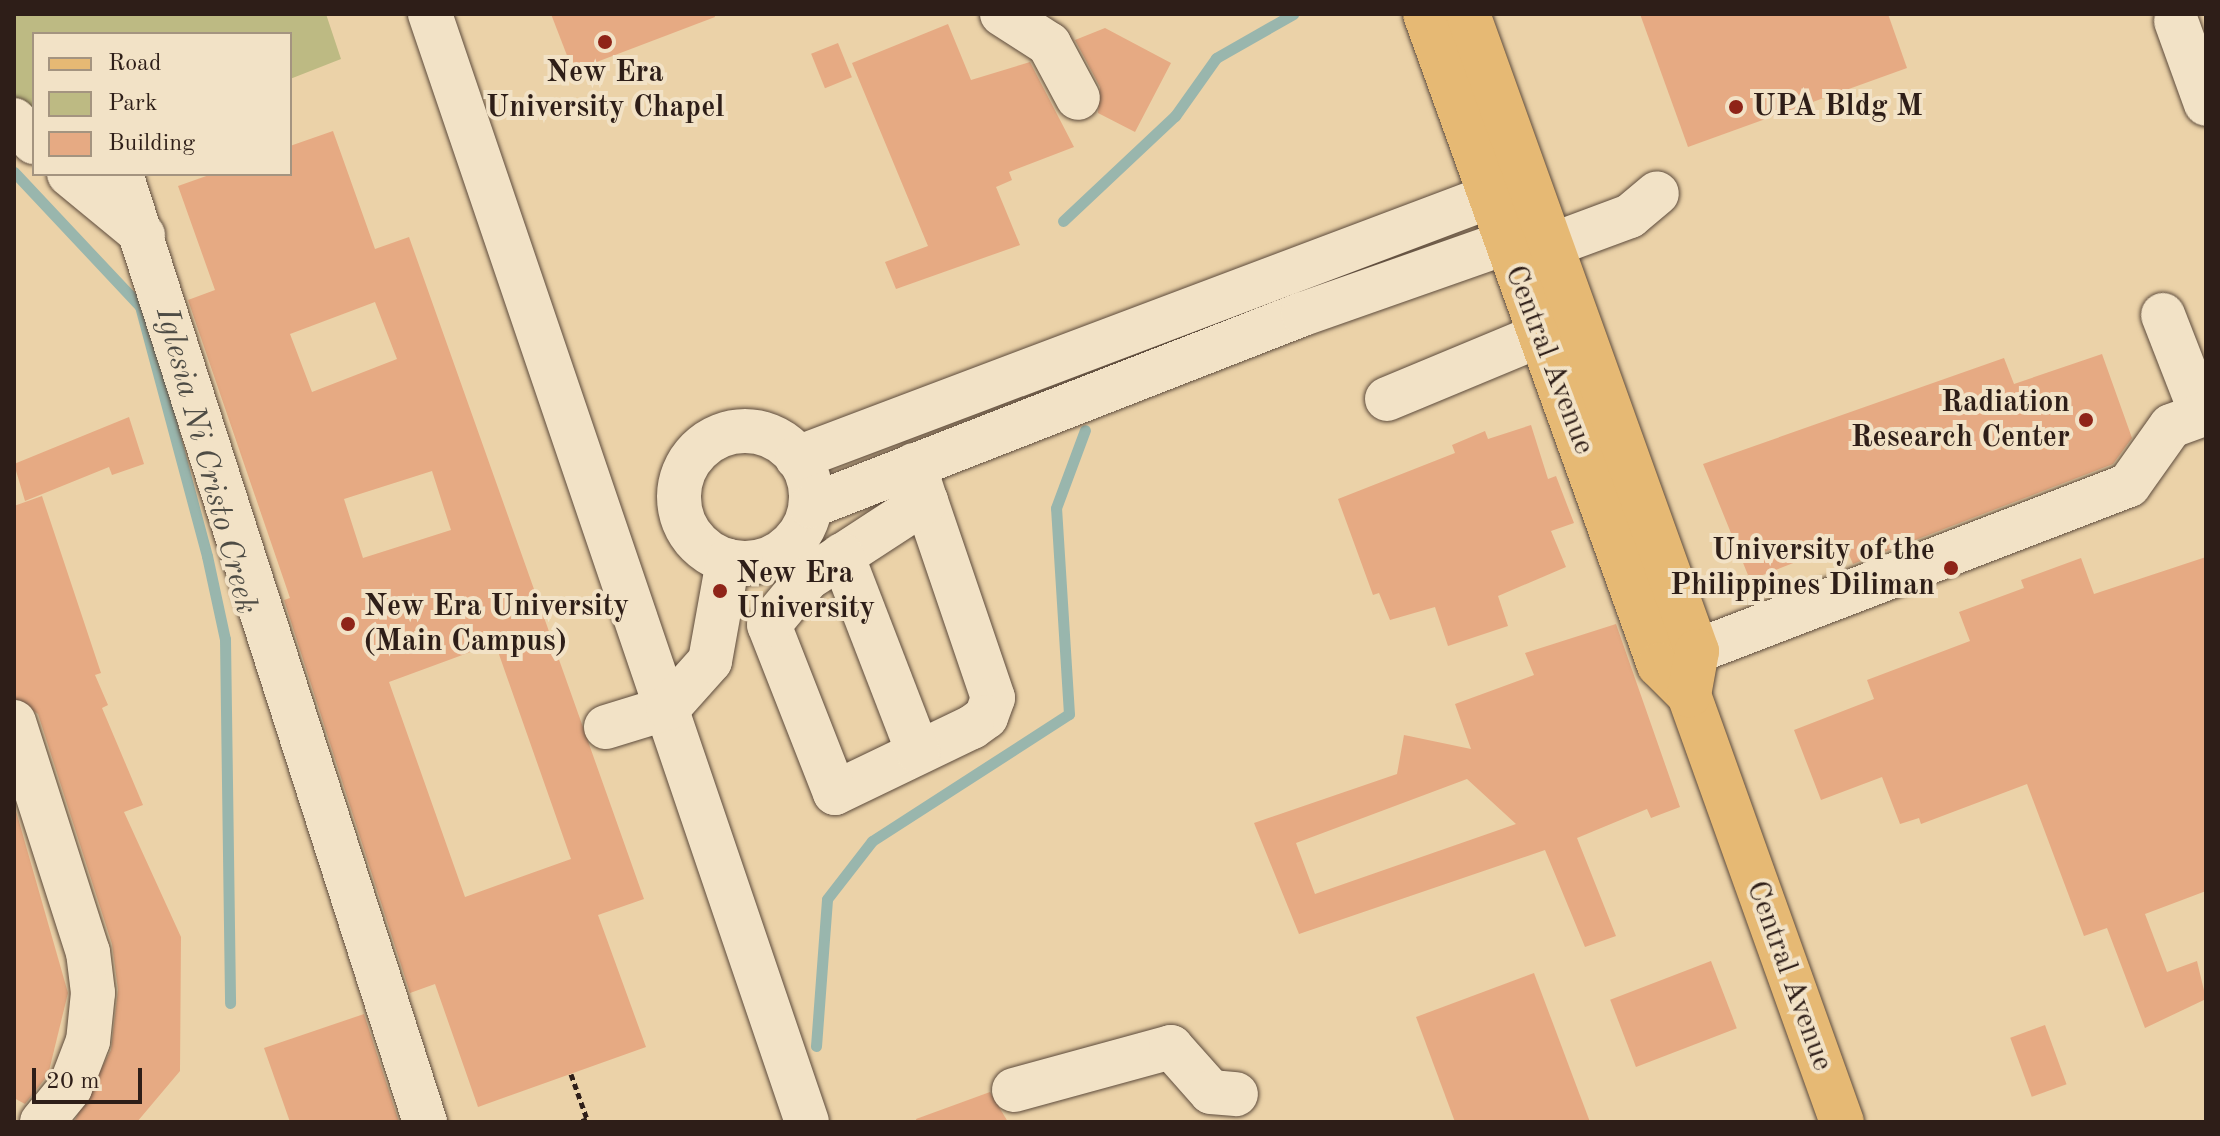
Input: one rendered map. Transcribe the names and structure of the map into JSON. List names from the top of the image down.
{
  "streets": {
    "main road": ["Central Avenue"]
  },
  "water": ["Iglesia Ni Cristo Creek"],
  "places": [
    "New Era University Chapel",
    "UPA Bldg M",
    "Radiation Research Center",
    "University of the Philippines Diliman",
    "New Era University",
    "New Era University (Main Campus)"
  ],
  "legend": ["Road", "Park", "Building"],
  "scale_bar": "20 m"
}
